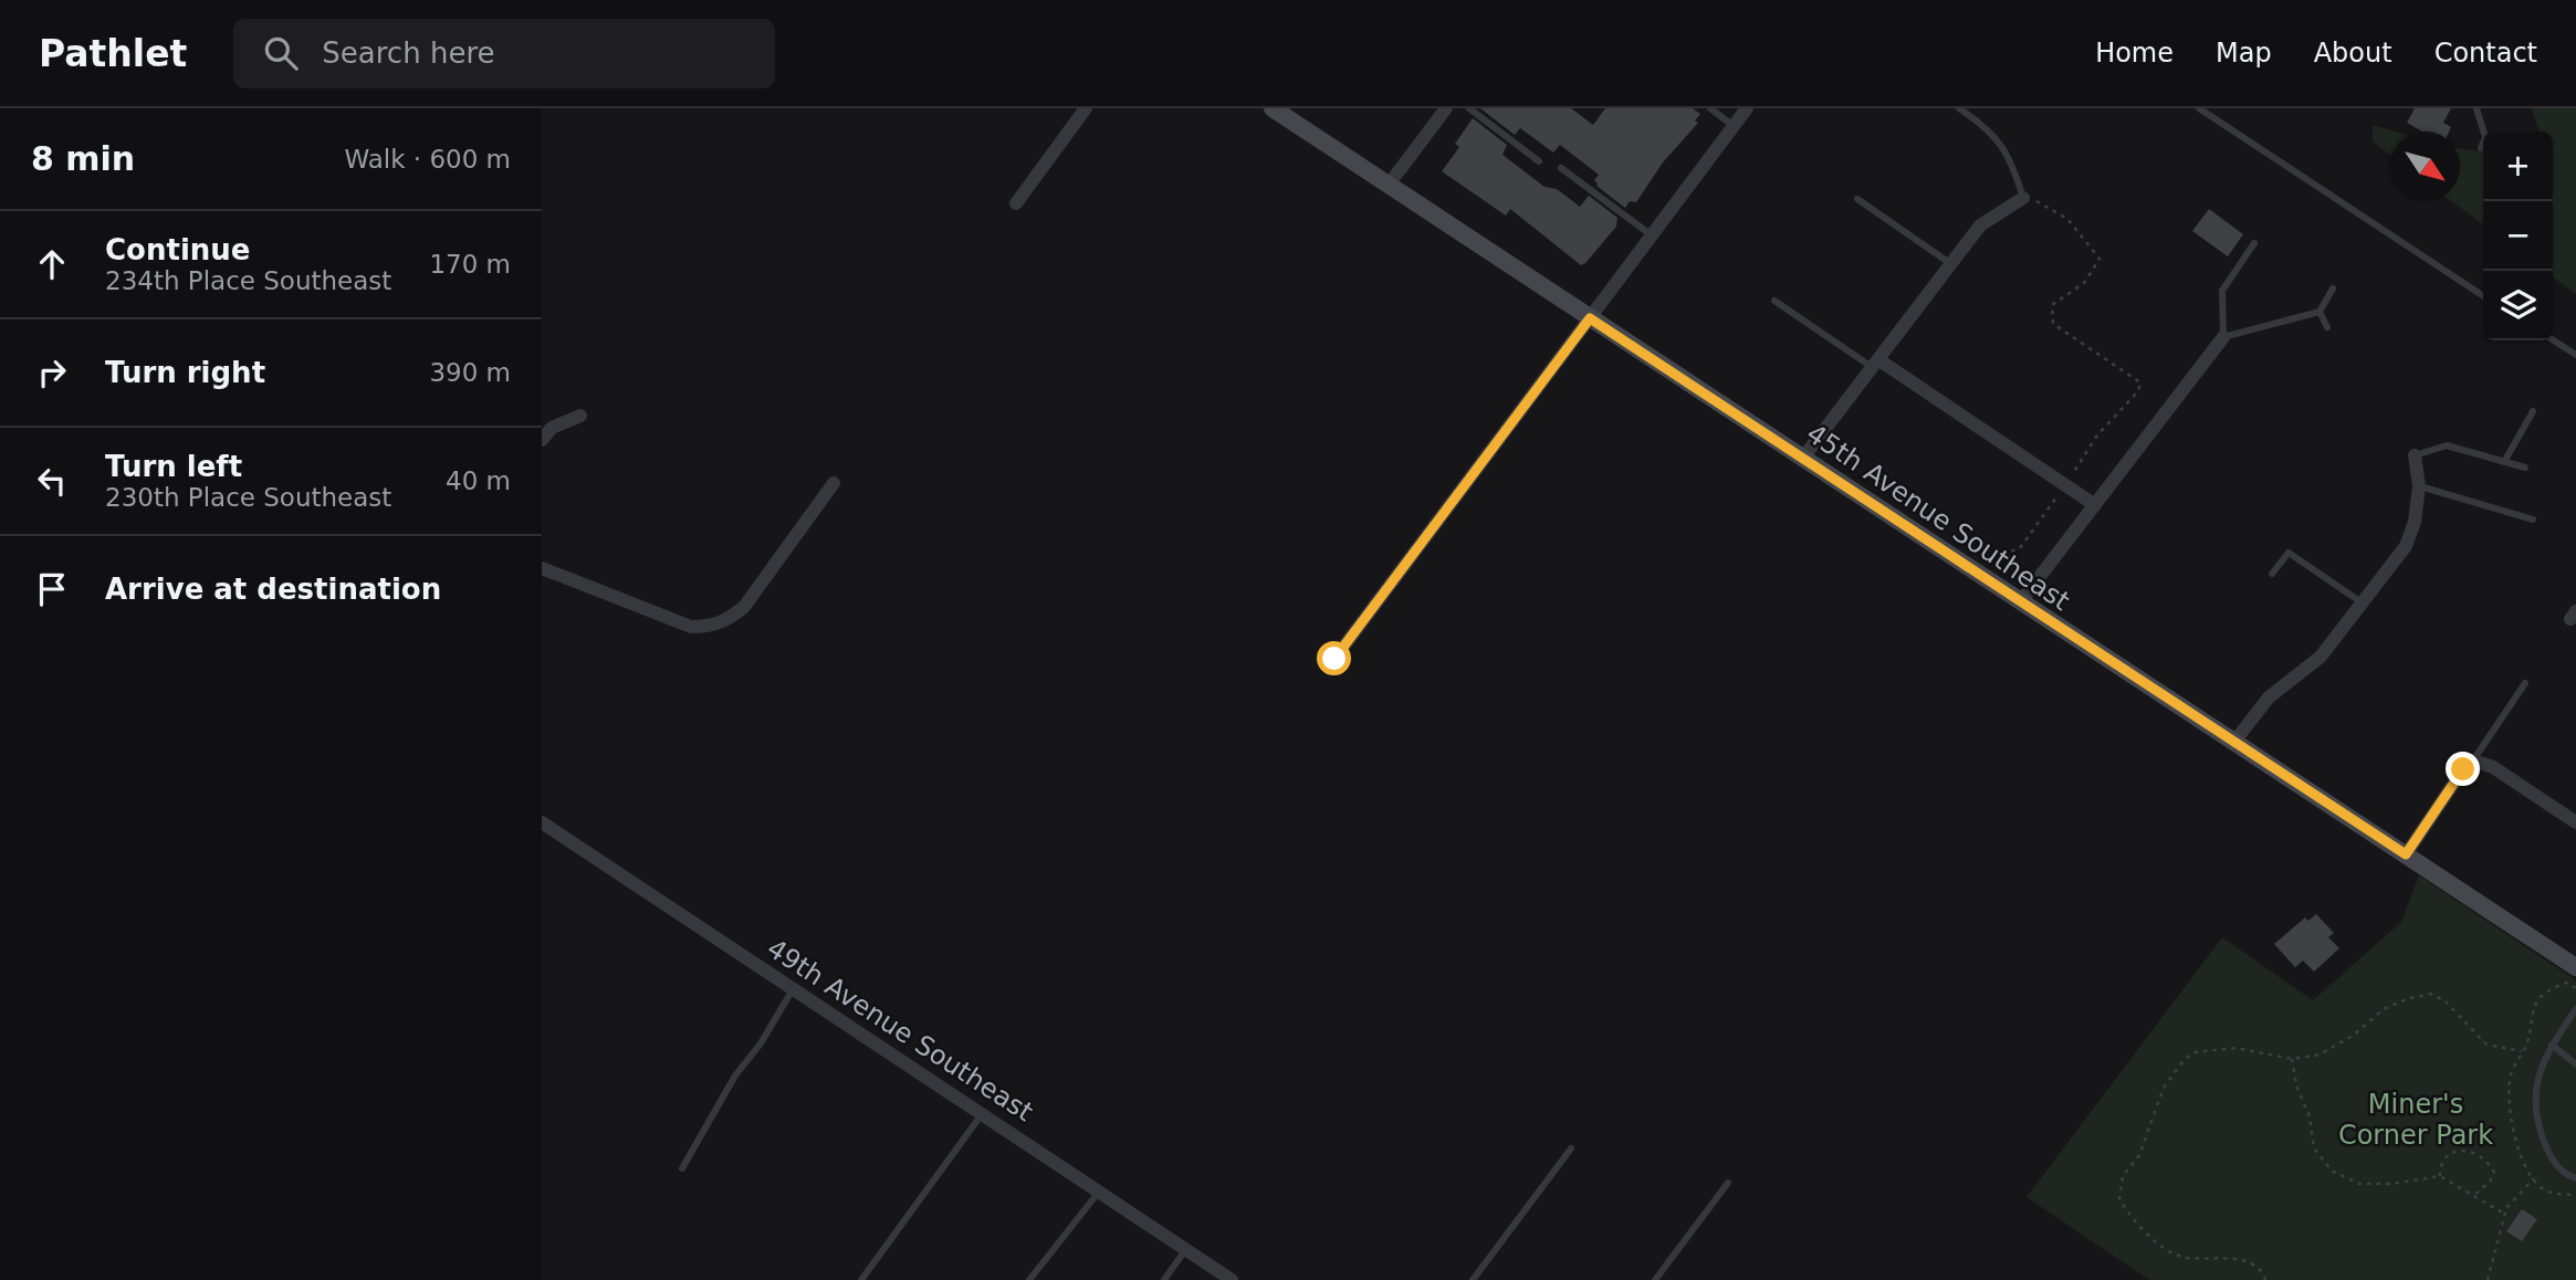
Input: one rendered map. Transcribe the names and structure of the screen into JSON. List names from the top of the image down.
{
  "streets": {
    "street": ["45th Avenue Southeast", "49th Avenue Southeast"]
  },
  "parks": ["Miner's Corner Park"],
  "north": "bottom right",
  "page": {
    "header": "Pathlet",
    "search": "Search here",
    "nav": [
      "Home",
      "Map",
      "About",
      "Contact"
    ],
    "heading": ["8 min", "Walk · 600 m"],
    "map_buttons": ["+", "−"],
    "list": [
      ["Continue", "234th Place Southeast", "170 m"],
      ["Turn right", "390 m"],
      ["Turn left", "230th Place Southeast", "40 m"],
      "Arrive at destination"
    ]
  }
}
